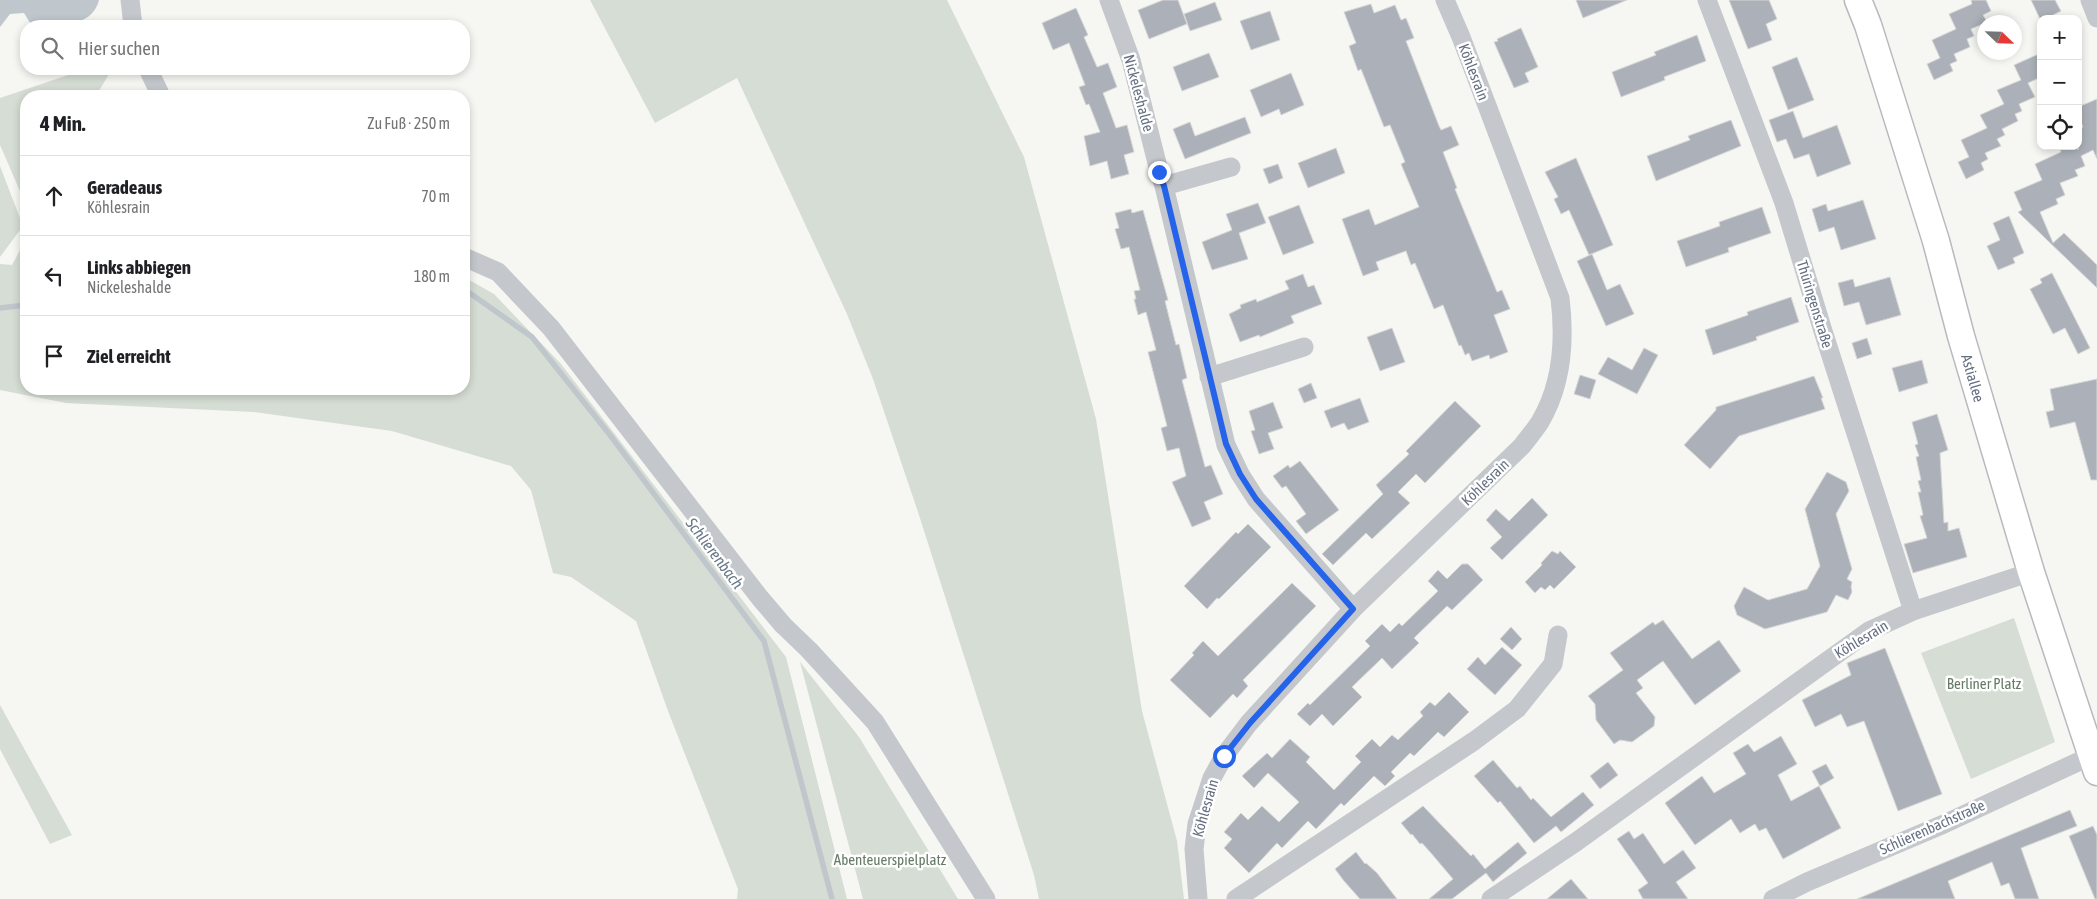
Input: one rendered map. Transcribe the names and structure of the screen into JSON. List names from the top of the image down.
{
  "streets": {
    "street": [
      "Köhlesrain",
      "Nickeleshalde",
      "Thüringenstraße",
      "Astiallee",
      "Schlierenbachstraße"
    ]
  },
  "crossings": [
    ["Köhlesrain", "Nickeleshalde"],
    ["Köhlesrain", "Thüringenstraße"],
    ["Köhlesrain", "Astiallee"],
    ["Astiallee", "Schlierenbachstraße"]
  ],
  "water": ["Schlierenbach"],
  "parks": ["Berliner Platz", "Abenteuerspielplatz"],
  "north": "bottom right",
  "page": {
    "map_buttons": ["+", "−"],
    "search": "Hier suchen",
    "heading": ["4 Min.", "Zu Fuß · 250 m"],
    "list": [
      ["Geradeaus", "Köhlesrain", "70 m"],
      ["Links abbiegen", "Nickeleshalde", "180 m"],
      "Ziel erreicht"
    ]
  }
}
